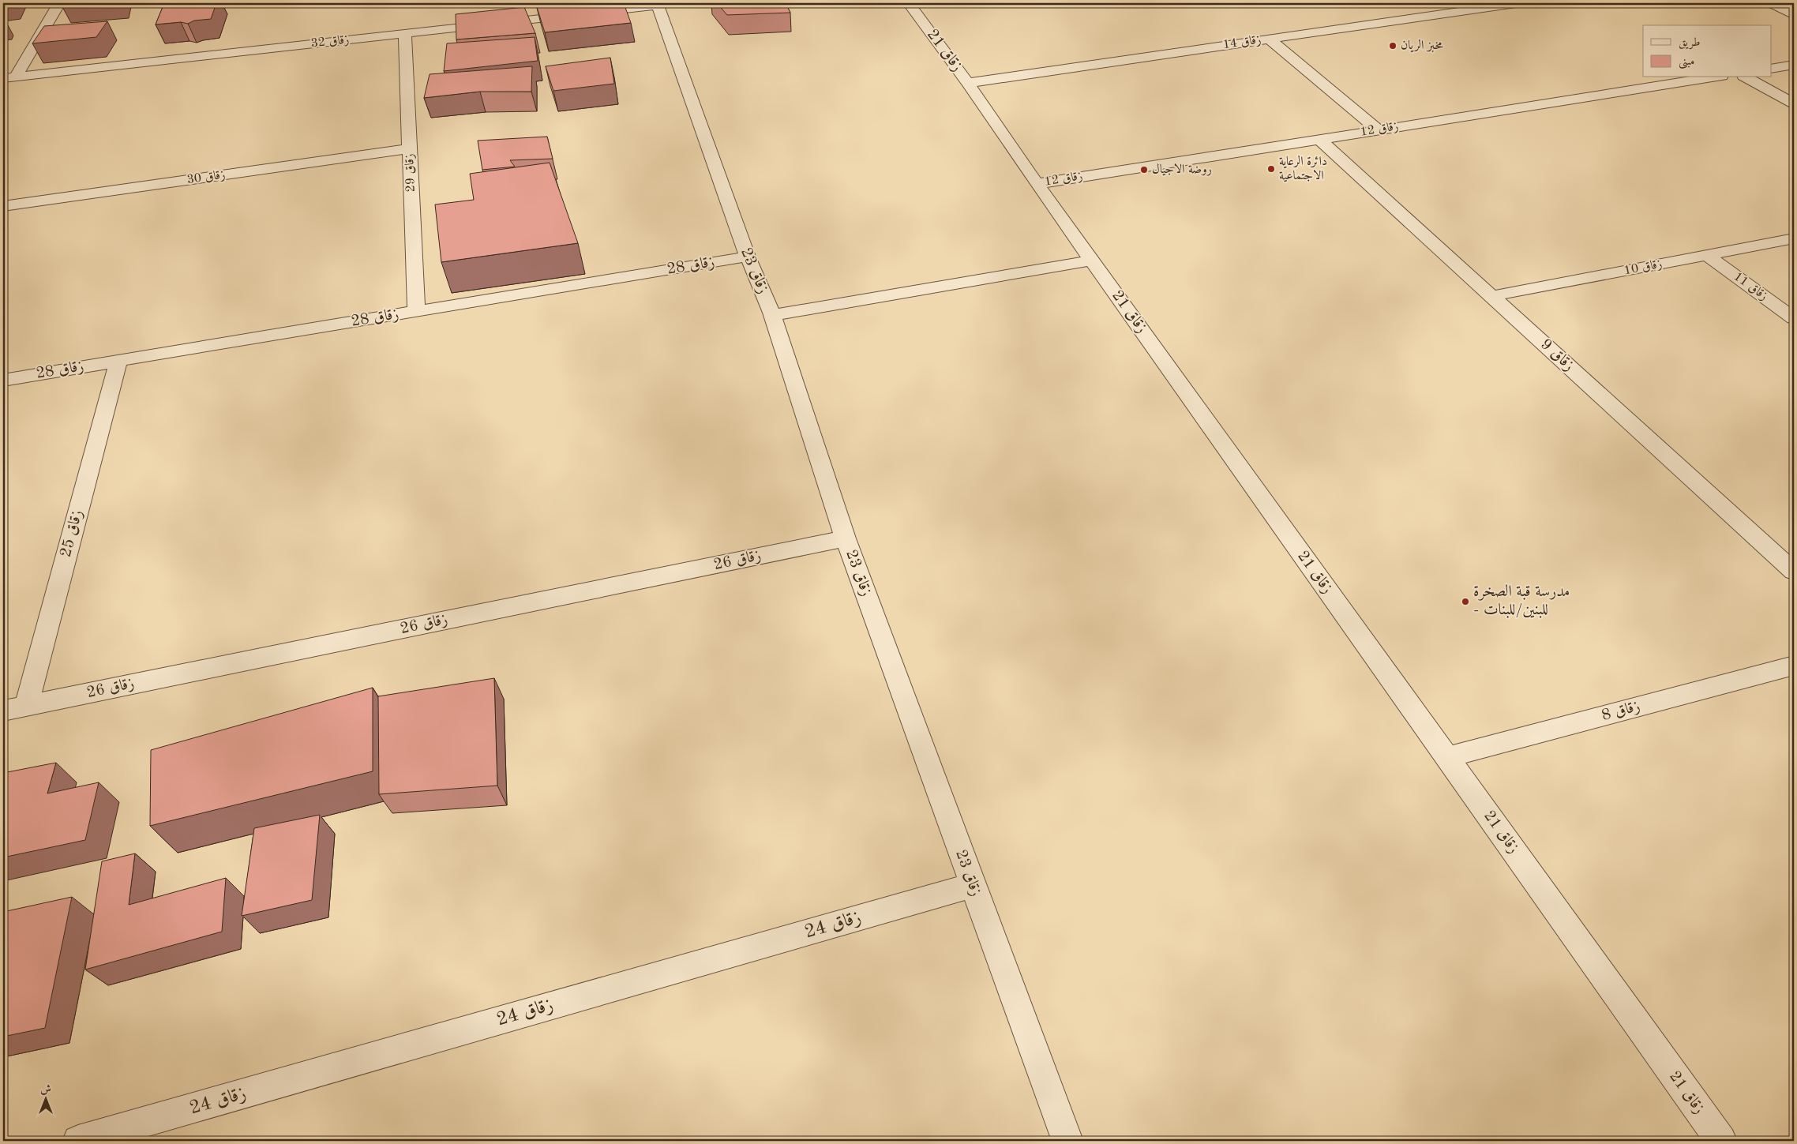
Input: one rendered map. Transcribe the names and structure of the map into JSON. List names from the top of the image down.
{
  "streets": {
    "street": [
      "زقاق 32",
      "زقاق 14",
      "زقاق 21",
      "زقاق 12",
      "زقاق 29",
      "زقاق 30",
      "زقاق 28",
      "زقاق 10",
      "زقاق 23",
      "زقاق 11",
      "زقاق 9",
      "زقاق 25",
      "زقاق 26",
      "زقاق 8",
      "زقاق 24"
    ]
  },
  "crossings": [
    ["زقاق 32", "زقاق 29"],
    ["زقاق 32", "زقاق 23"],
    ["زقاق 14", "زقاق 21"],
    ["زقاق 21", "زقاق 12"],
    ["زقاق 21", "زقاق 8"],
    ["زقاق 12", "زقاق 9"],
    ["زقاق 29", "زقاق 30"],
    ["زقاق 29", "زقاق 28"],
    ["زقاق 28", "زقاق 23"],
    ["زقاق 28", "زقاق 25"],
    ["زقاق 10", "زقاق 11"],
    ["زقاق 10", "زقاق 9"],
    ["زقاق 23", "زقاق 26"],
    ["زقاق 23", "زقاق 24"],
    ["زقاق 25", "زقاق 26"]
  ],
  "places": [
    "مخبز الريان",
    "دائرة الرعاية الاجتماعية",
    "روضة الاجيال",
    "مدرسة قبة الصخرة - للبنين/للبنات"
  ],
  "legend": ["طريق", "مبنى"],
  "north": "top"
}
